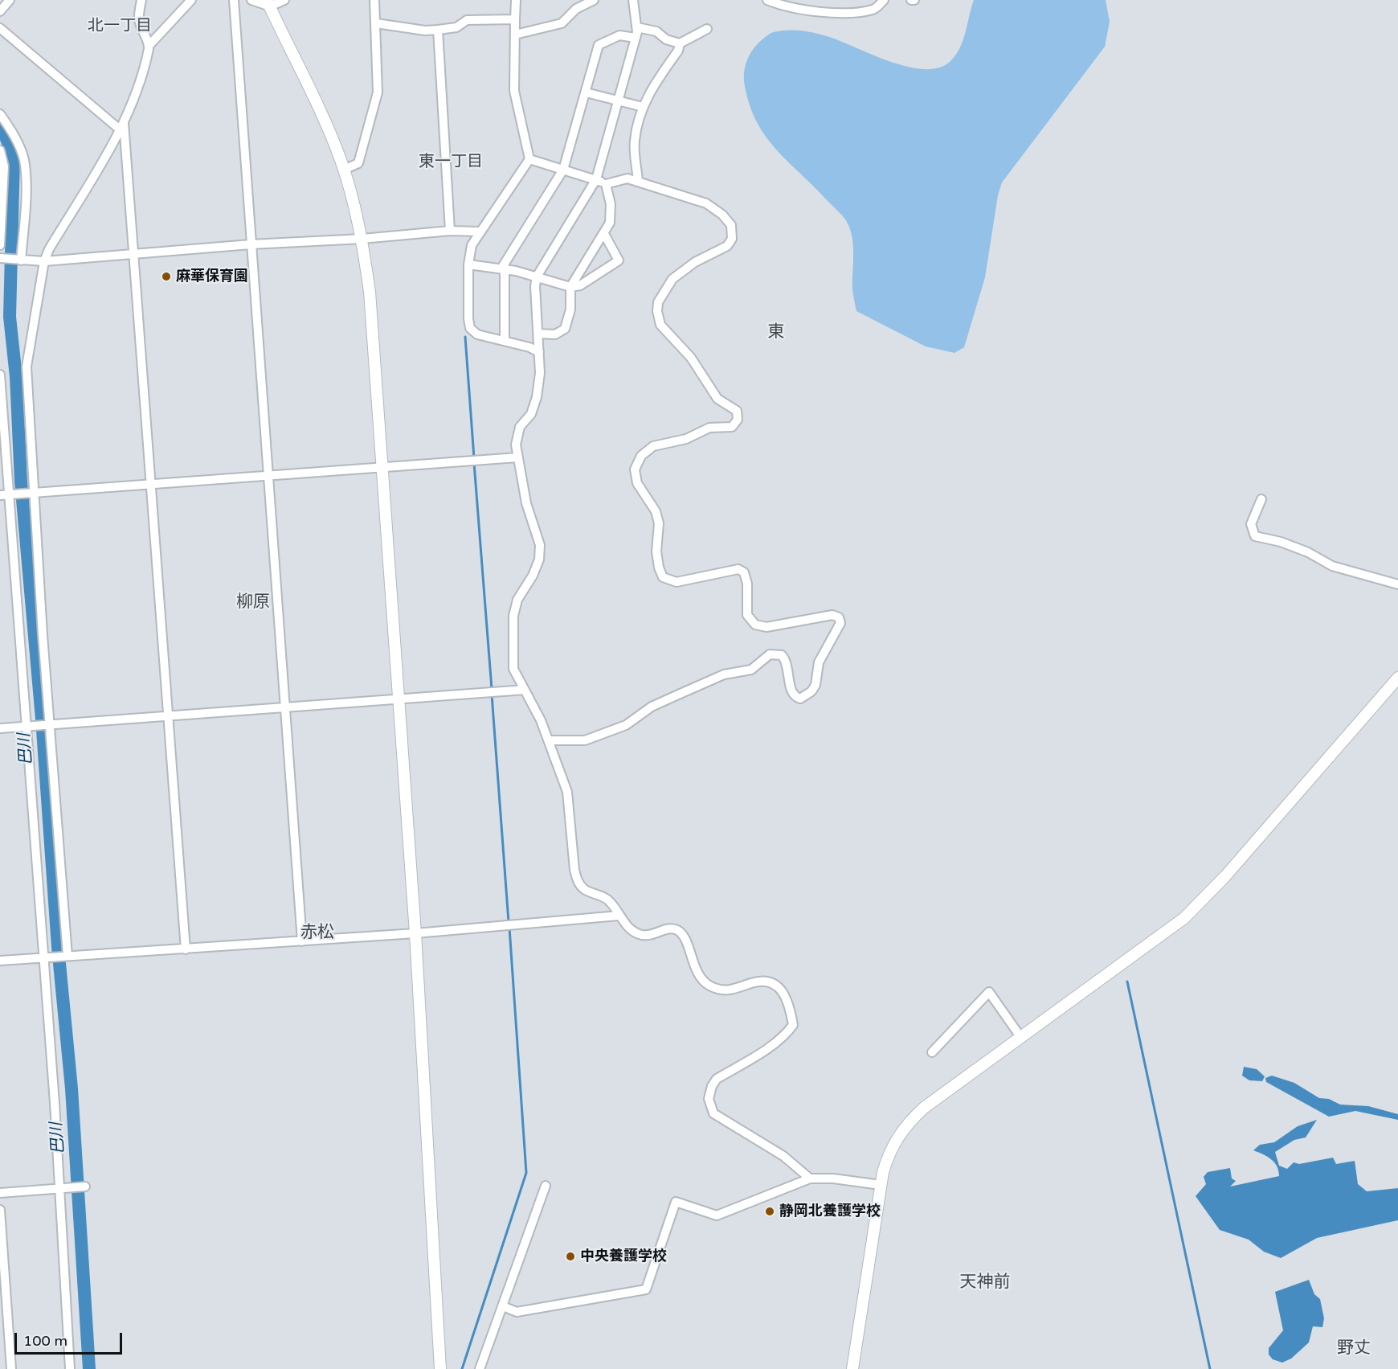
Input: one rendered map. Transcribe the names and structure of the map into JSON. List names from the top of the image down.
{
  "districts": [
    "北一丁目",
    "東一丁目",
    "東",
    "柳原",
    "赤松",
    "天神前",
    "野丈"
  ],
  "water": ["巴川"],
  "places": ["麻華保育園", "静岡北養護学校", "中央養護学校"],
  "scale_bar": "100 m"
}
